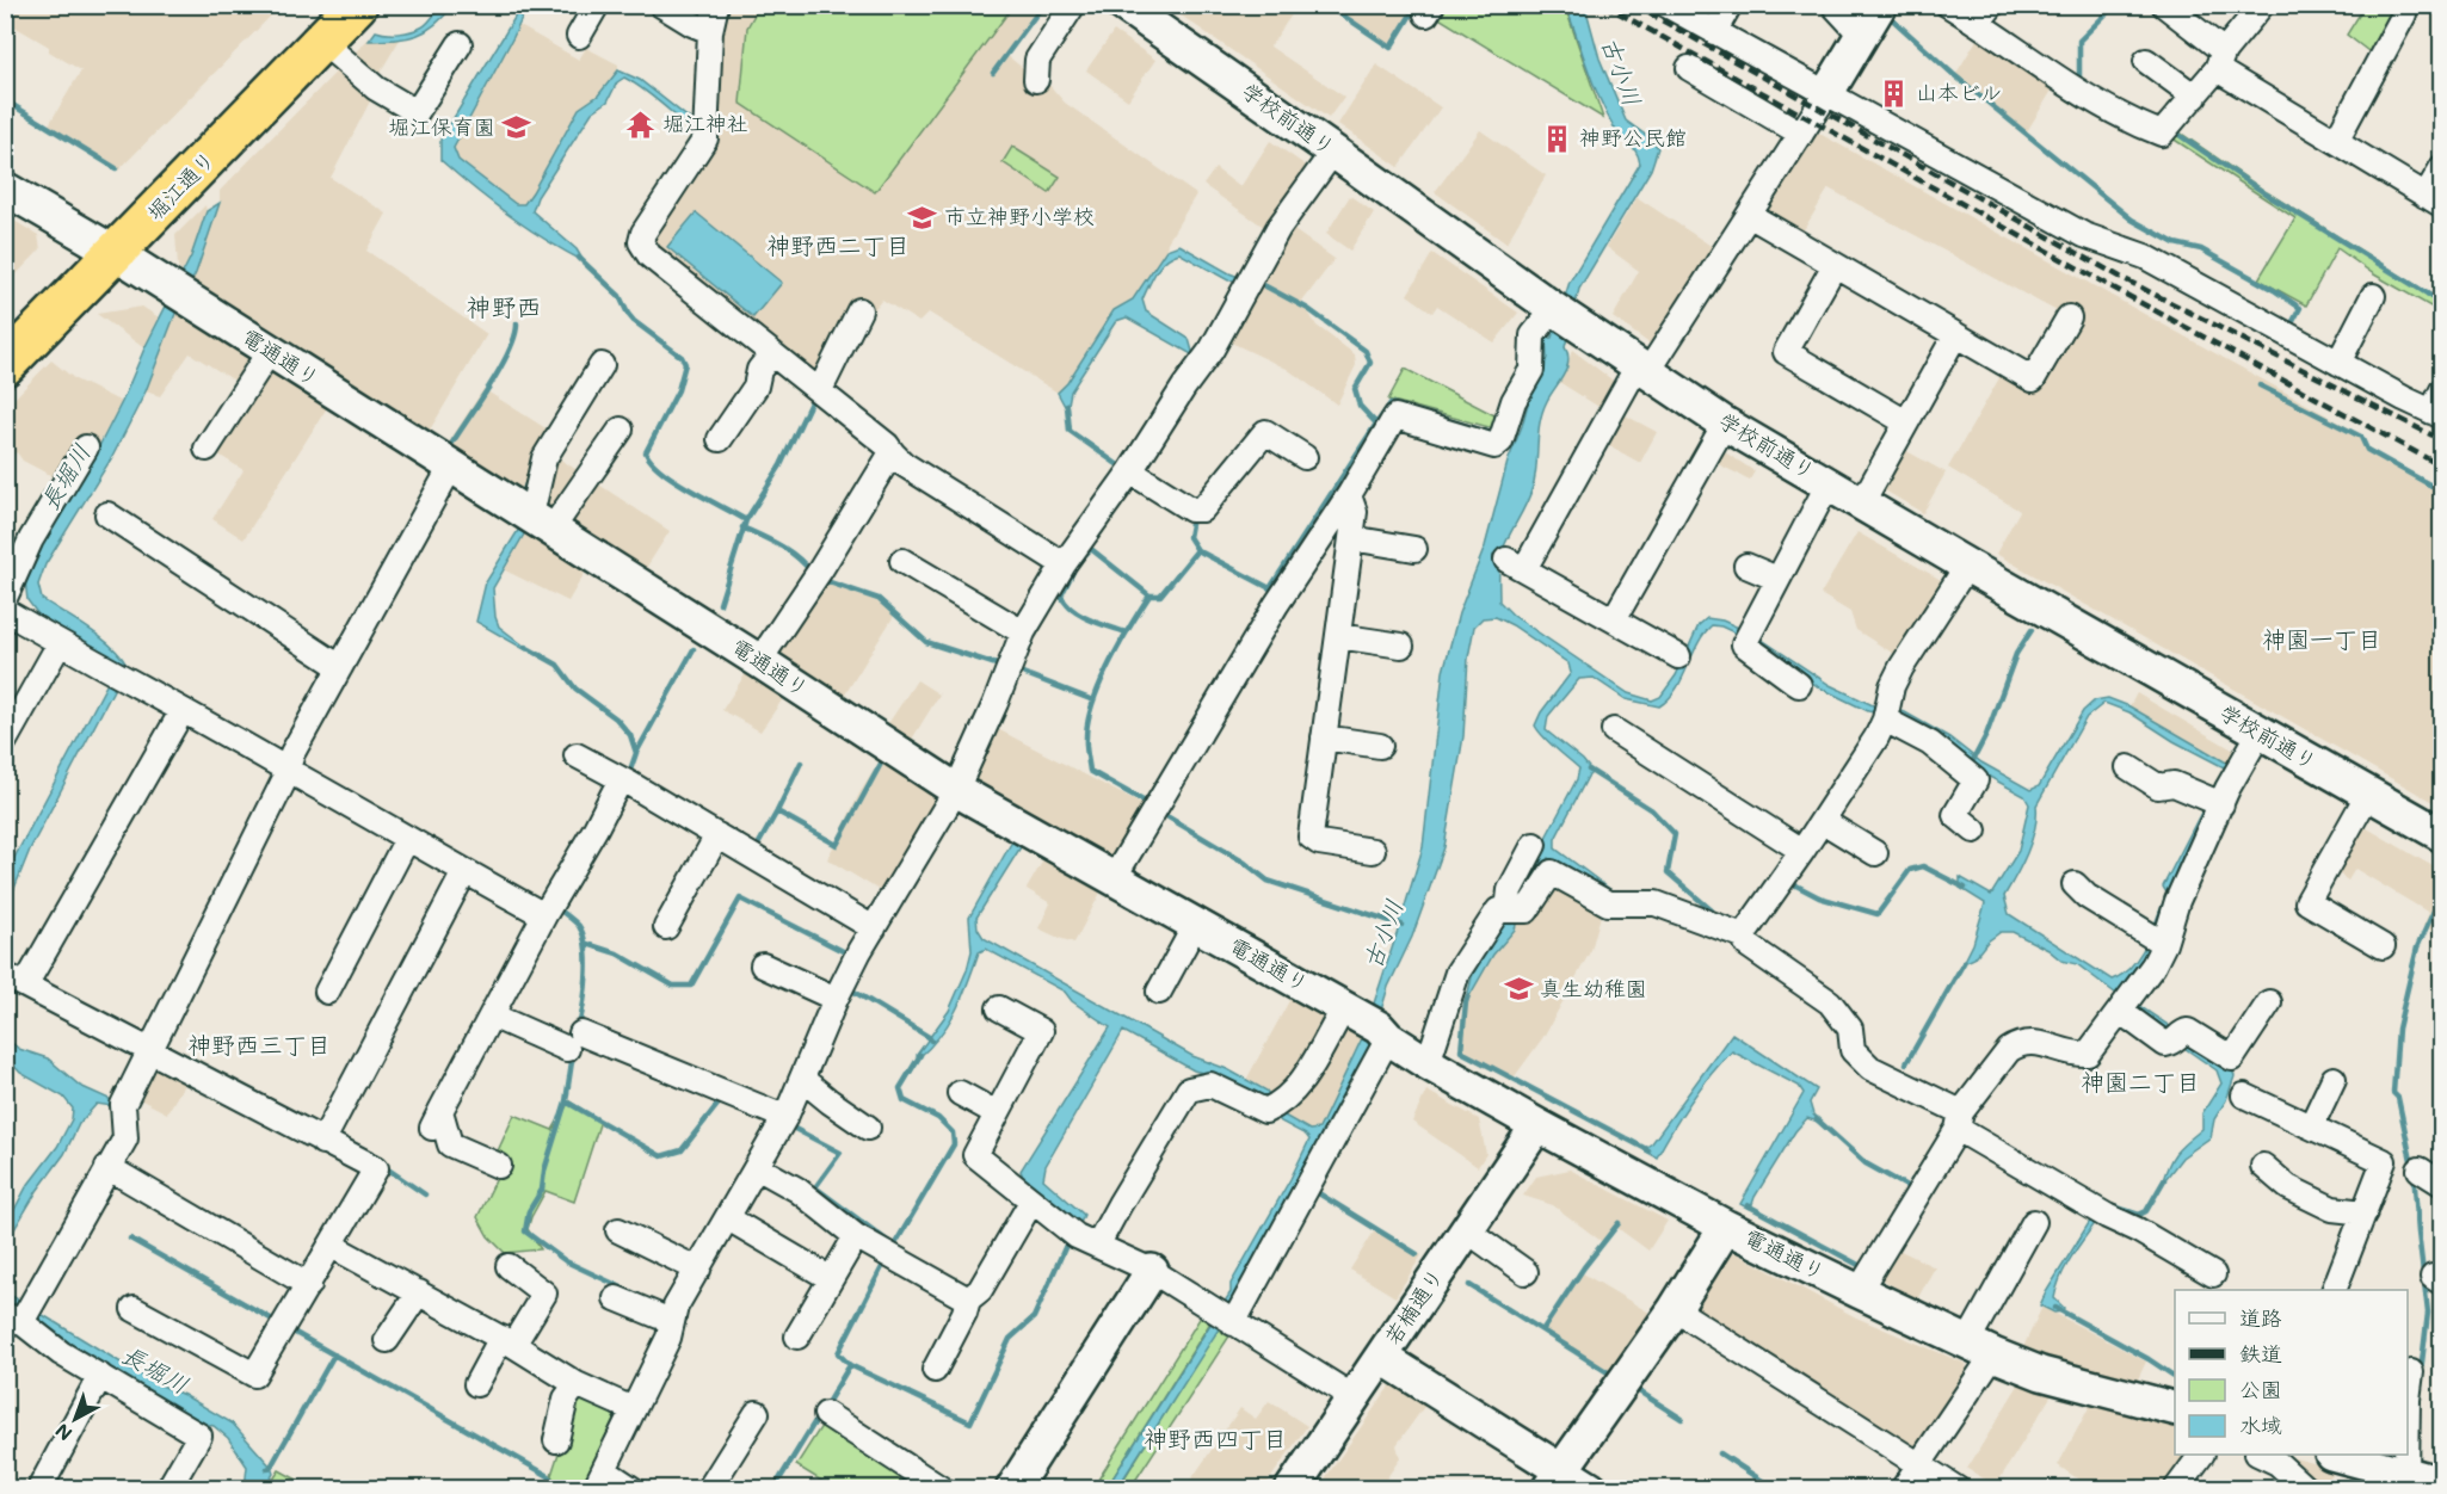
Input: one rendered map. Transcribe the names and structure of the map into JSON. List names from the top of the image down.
{
  "streets": {
    "highway": ["堀江通り"],
    "street": ["学校前通り", "電通通り", "若楠通り"]
  },
  "crossings": [
    ["堀江通り", "電通通り"],
    ["電通通り", "若楠通り"]
  ],
  "districts": [
    "神野西二丁目",
    "神野西",
    "神園一丁目",
    "神野西三丁目",
    "神園二丁目",
    "神野西四丁目"
  ],
  "water": ["古小川", "長堀川"],
  "places": {
    "building": ["山本ビル", "神野公民館"],
    "temple": ["堀江神社"],
    "school or university": ["堀江保育園", "市立神野小学校", "真生幼稚園"]
  },
  "legend": [
    "道路",
    "鉄道",
    "公園",
    "水域"
  ],
  "north": "bottom left"
}
